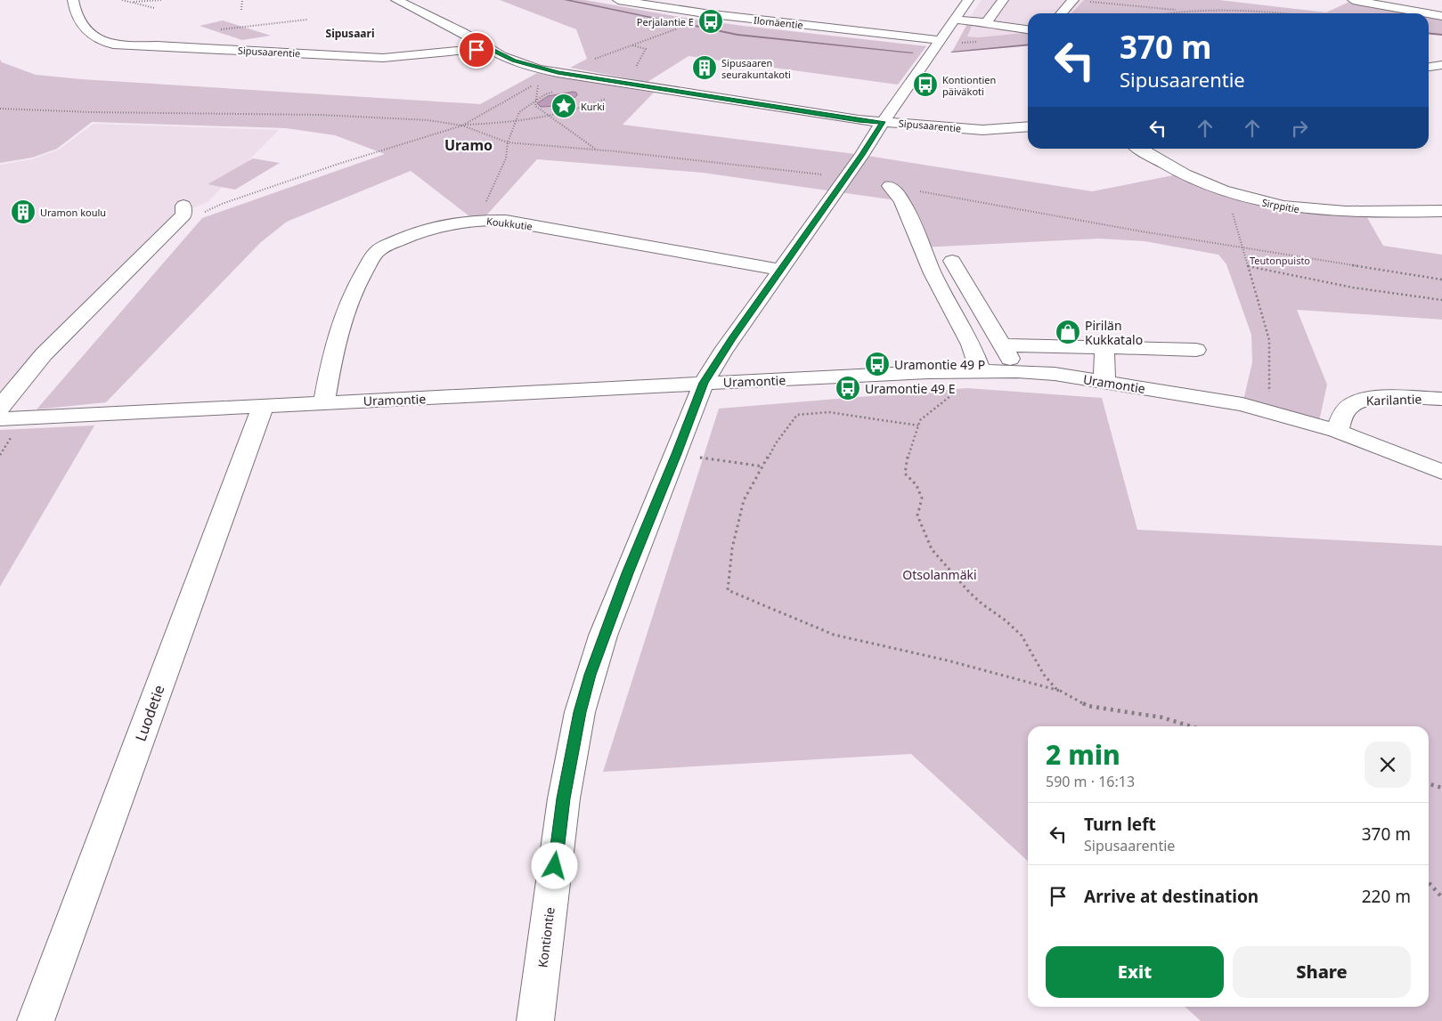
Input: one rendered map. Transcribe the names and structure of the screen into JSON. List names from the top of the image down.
{
  "streets": {
    "street": [
      "Ilomäentie",
      "Sipusaarentie",
      "Sirppitie",
      "Koukkutie",
      "Uramontie",
      "Karilantie",
      "Luodetie",
      "Kontiontie"
    ]
  },
  "crossings": [
    ["Ilomäentie", "Kontiontie"],
    ["Sipusaarentie", "Kontiontie"],
    ["Koukkutie", "Uramontie"],
    ["Koukkutie", "Kontiontie"],
    ["Uramontie", "Karilantie"],
    ["Uramontie", "Luodetie"],
    ["Uramontie", "Kontiontie"]
  ],
  "districts": ["Sipusaari", "Uramo"],
  "parks": ["Teutonpuisto", "Otsolanmäki"],
  "places": {
    "bus stop": [
      "Perjalantie E",
      "Kontiontien päiväkoti",
      "Uramontie 49 P",
      "Uramontie 49 E"
    ],
    "building": ["Sipusaaren seurakuntakoti", "Uramon koulu"],
    "place": ["Kurki"],
    "shop": ["Pirilän Kukkatalo"]
  },
  "page": {
    "turn": ["370 m", "Sipusaarentie"],
    "heading": ["2 min", "590 m · 16:13"],
    "list": [
      {
        "name": "Turn left",
        "note": "Sipusaarentie",
        "value": "370 m"
      },
      {
        "name": "Arrive at destination",
        "value": "220 m"
      }
    ],
    "buttons": ["Exit", "Share"]
  }
}
